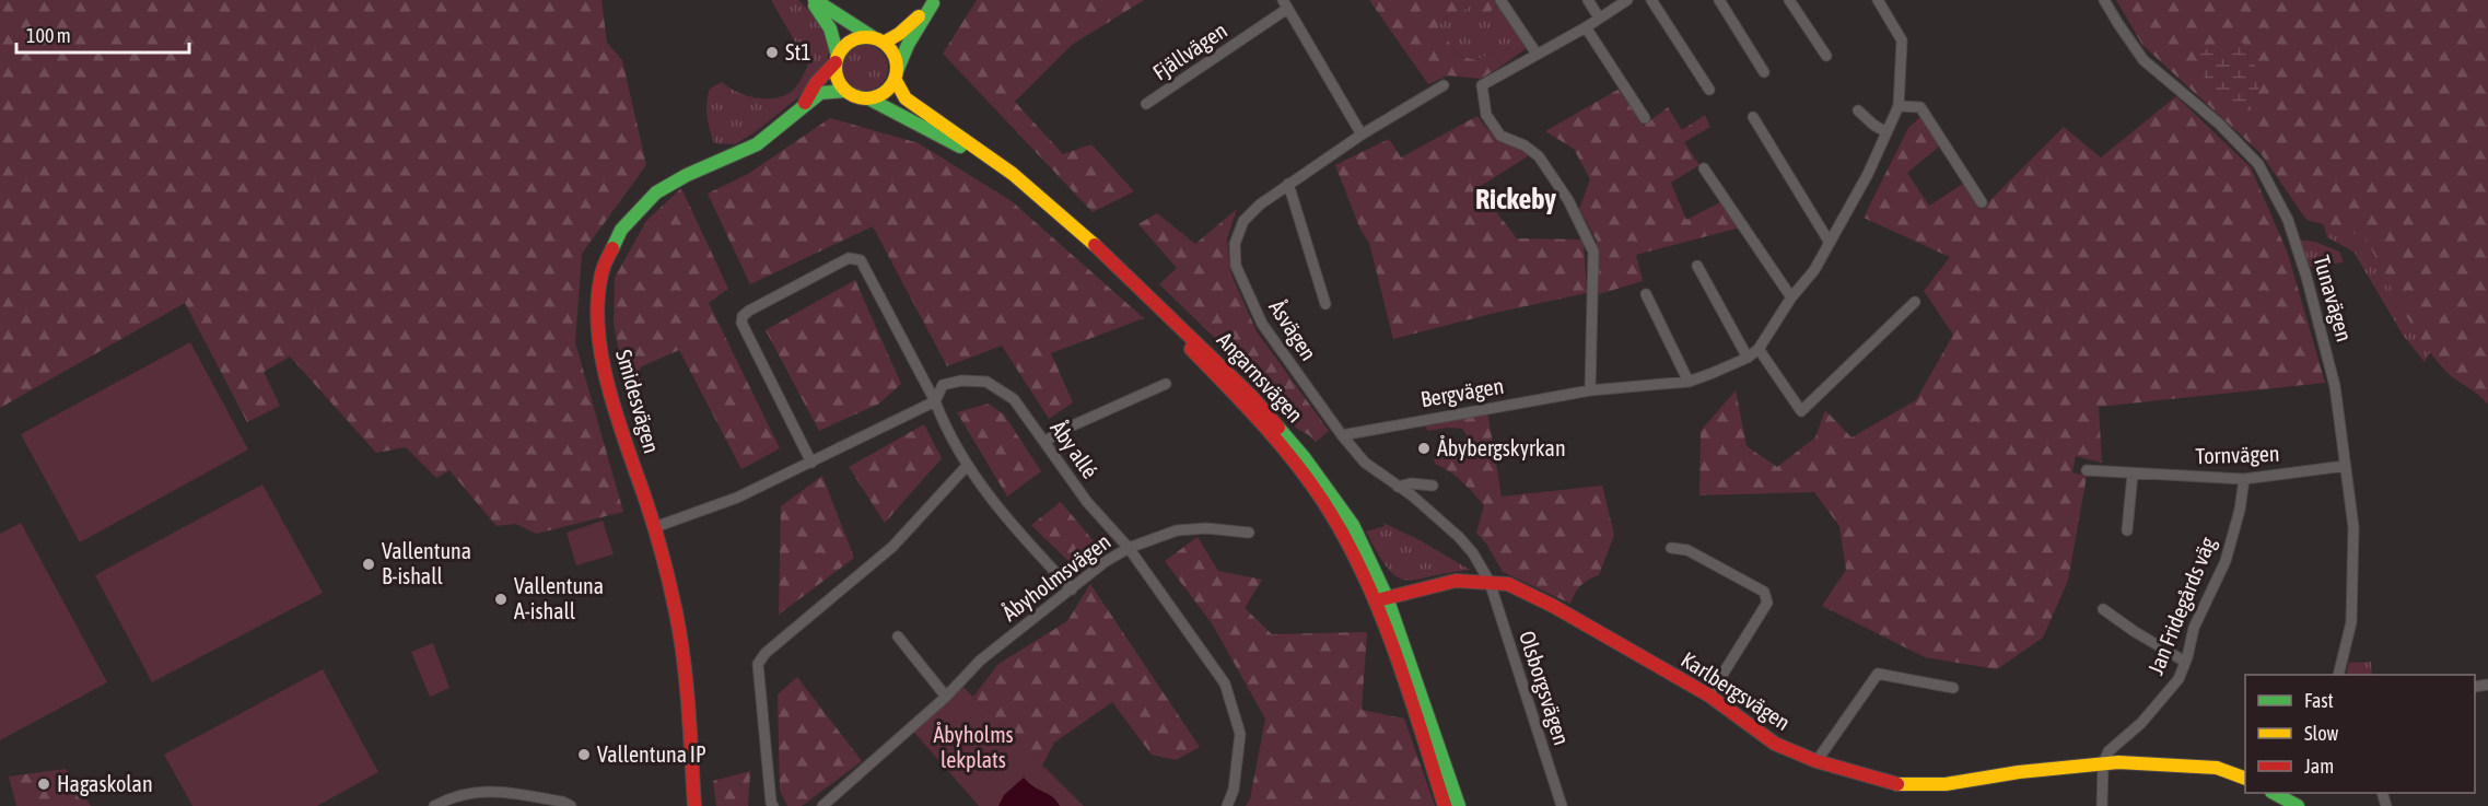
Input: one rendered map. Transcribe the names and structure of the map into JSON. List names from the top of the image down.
{
  "streets": {
    "main road": ["Angarnsvägen", "Smidesvägen", "Karlbergsvägen"],
    "street": [
      "Fjällvägen",
      "Tunavägen",
      "Åsvägen",
      "Bergvägen",
      "Åby allé",
      "Tornvägen",
      "Åbyholmsvägen",
      "Jan Fridegårds väg",
      "Olsborgsvägen"
    ]
  },
  "crossings": [
    ["Tunavägen", "Tornvägen"],
    ["Åsvägen", "Bergvägen"],
    ["Åsvägen", "Olsborgsvägen"],
    ["Åsvägen", "Karlbergsvägen"],
    ["Angarnsvägen", "Smidesvägen"],
    ["Angarnsvägen", "Karlbergsvägen"],
    ["Åby allé", "Åbyholmsvägen"],
    ["Tornvägen", "Jan Fridegårds väg"],
    ["Jan Fridegårds väg", "Karlbergsvägen"],
    ["Olsborgsvägen", "Karlbergsvägen"]
  ],
  "districts": ["Rickeby"],
  "parks": ["Åbyholms lekplats"],
  "places": [
    "St1",
    "Åbybergskyrkan",
    "Vallentuna B-ishall",
    "Vallentuna A-ishall",
    "Vallentuna IP",
    "Hagaskolan"
  ],
  "legend": ["Fast", "Slow", "Jam"],
  "scale_bar": "100 m"
}
